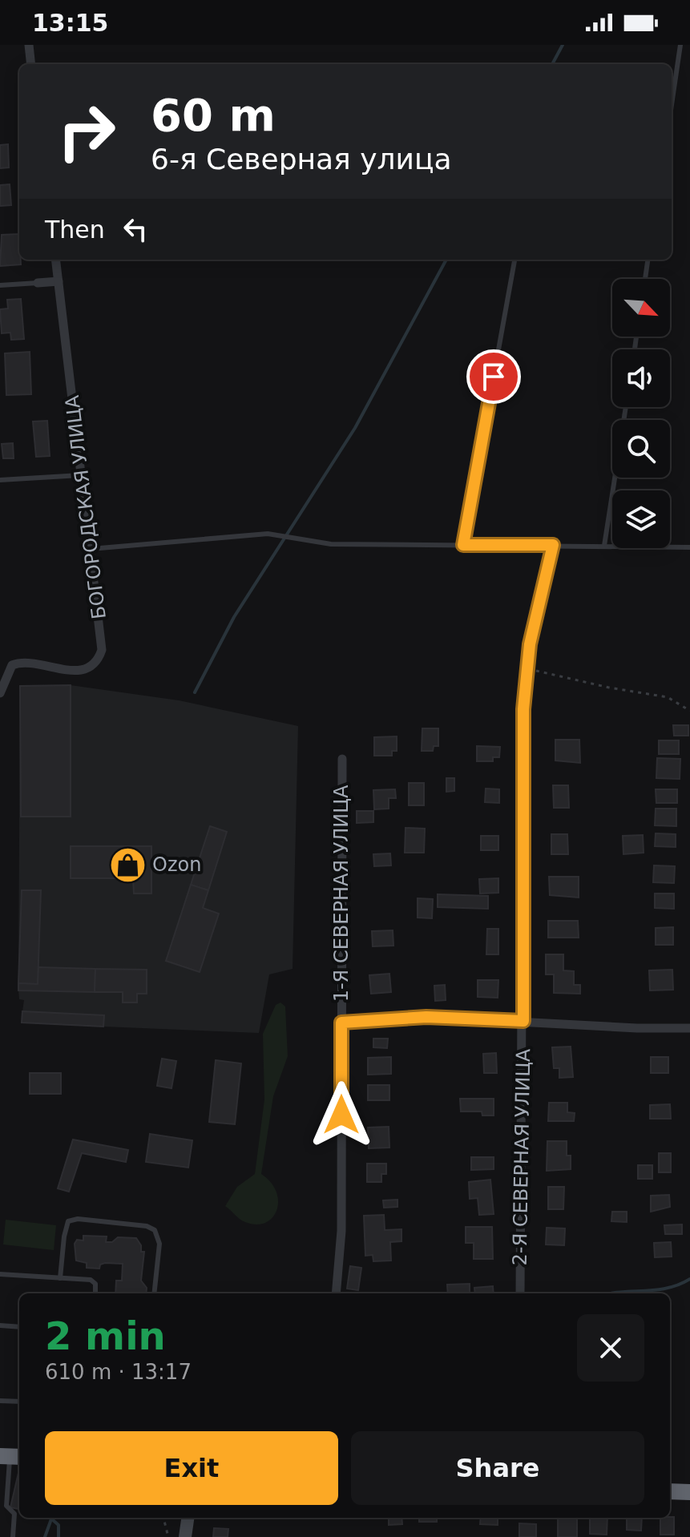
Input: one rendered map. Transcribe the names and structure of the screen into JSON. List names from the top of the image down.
{
  "streets": {
    "street": ["БОГОРОДСКАЯ УЛИЦА", "1-Я СЕВЕРНАЯ УЛИЦА", "2-Я СЕВЕРНАЯ УЛИЦА"]
  },
  "places": {
    "shop": ["Ozon"]
  },
  "north": "bottom right",
  "page": {
    "status": "13:15",
    "turn": ["60 m", "6-я Северная улица"],
    "then": "Then",
    "heading": ["2 min", "610 m · 13:17"],
    "buttons": ["Exit", "Share"]
  }
}
